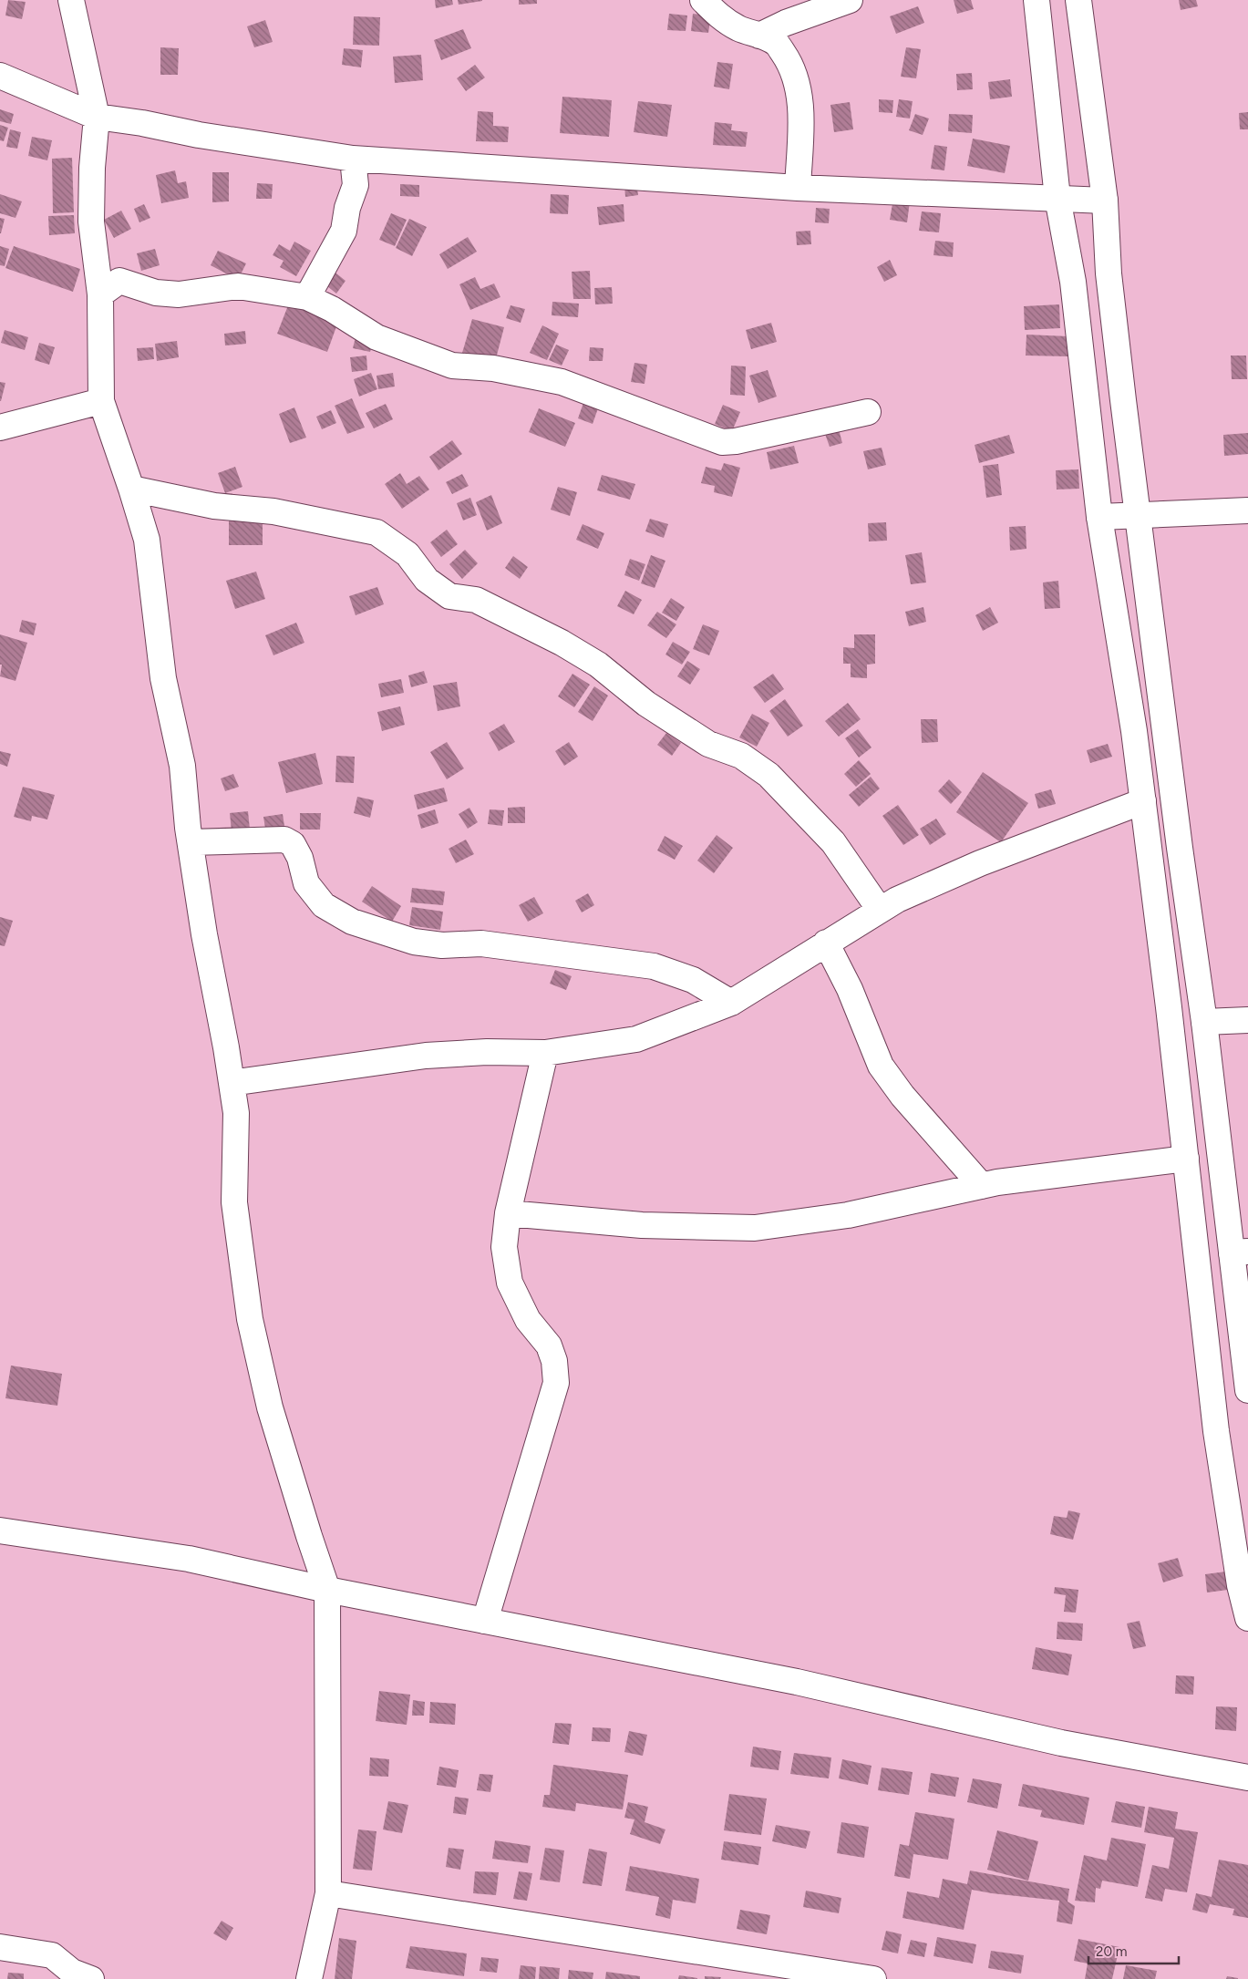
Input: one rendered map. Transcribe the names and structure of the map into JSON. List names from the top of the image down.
{
  "scale_bar": "20 m"
}
